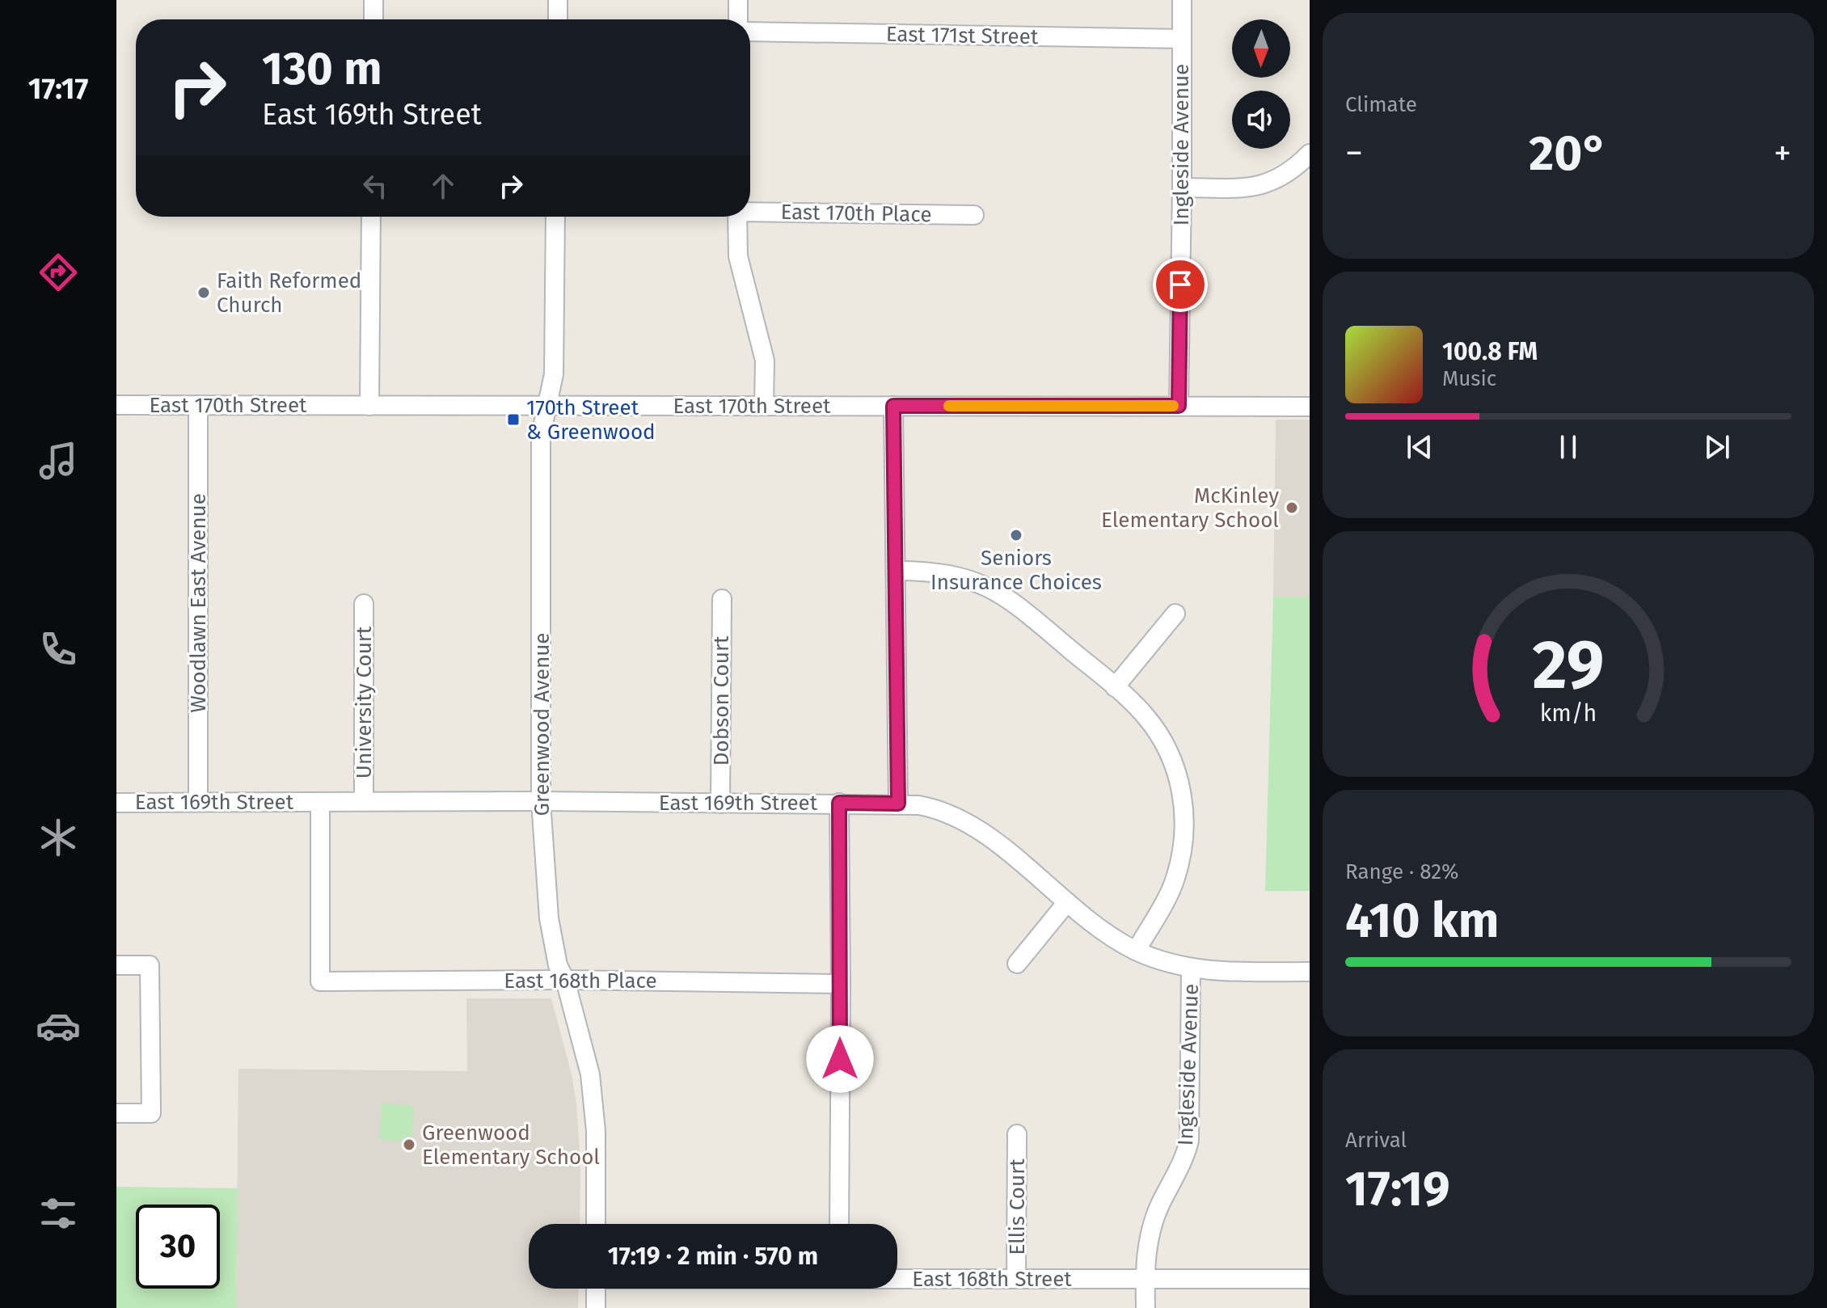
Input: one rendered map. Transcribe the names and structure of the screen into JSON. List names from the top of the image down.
{
  "streets": {
    "street": [
      "East 171st Street",
      "Ingleside Avenue",
      "East 170th Place",
      "East 170th Street",
      "Woodlawn East Avenue",
      "Dobson Court",
      "University Court",
      "Greenwood Avenue",
      "East 169th Street",
      "East 168th Place",
      "Ellis Court",
      "East 168th Street"
    ]
  },
  "crossings": [
    ["East 171st Street", "Ingleside Avenue"],
    ["Ingleside Avenue", "East 170th Street"],
    ["Ingleside Avenue", "East 169th Street"],
    ["Ingleside Avenue", "East 168th Street"],
    ["East 170th Street", "Woodlawn East Avenue"],
    ["East 170th Street", "Greenwood Avenue"],
    ["Woodlawn East Avenue", "East 169th Street"],
    ["Dobson Court", "East 169th Street"],
    ["University Court", "East 169th Street"],
    ["Greenwood Avenue", "East 169th Street"],
    ["Greenwood Avenue", "East 168th Place"],
    ["East 169th Street", "East 168th Place"],
    ["Ellis Court", "East 168th Street"]
  ],
  "places": {
    "other": [
      "Faith Reformed Church",
      "McKinley Elementary School",
      "Seniors Insurance Choices",
      "Greenwood Elementary School"
    ],
    "transit": ["170th Street & Greenwood"]
  },
  "north": "bottom",
  "page": {
    "tabs": "17:17",
    "tile": [
      "Climate",
      ["Range · 82%", "410 km"],
      ["Arrival", "17:19"]
    ],
    "turn": ["130 m", "East 169th Street"],
    "heat": ["−", "20°", "+"],
    "song": ["100.8 FM", "Music"],
    "limit": "30",
    "trip": "17:19 · 2 min · 570 m",
    "gauge": ["29", "km/h"]
  }
}
